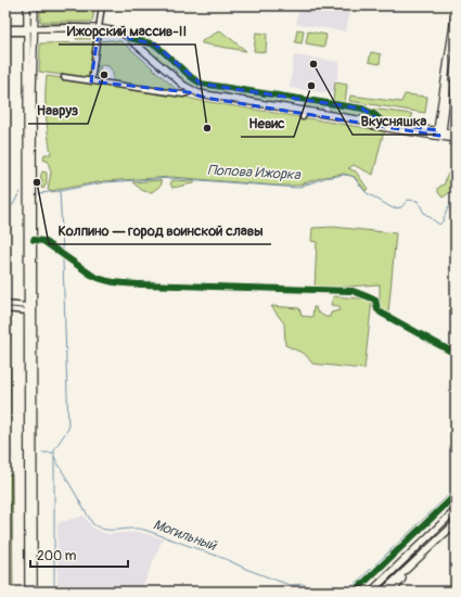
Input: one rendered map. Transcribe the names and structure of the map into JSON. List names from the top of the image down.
{
  "water": ["Попова Ижорка", "Могильный"],
  "places": [
    "Вкусняшка",
    "Навруз",
    "Невис",
    "Ижорский массив-II",
    "Колпино — город воинской славы"
  ],
  "scale_bar": "200 m"
}
